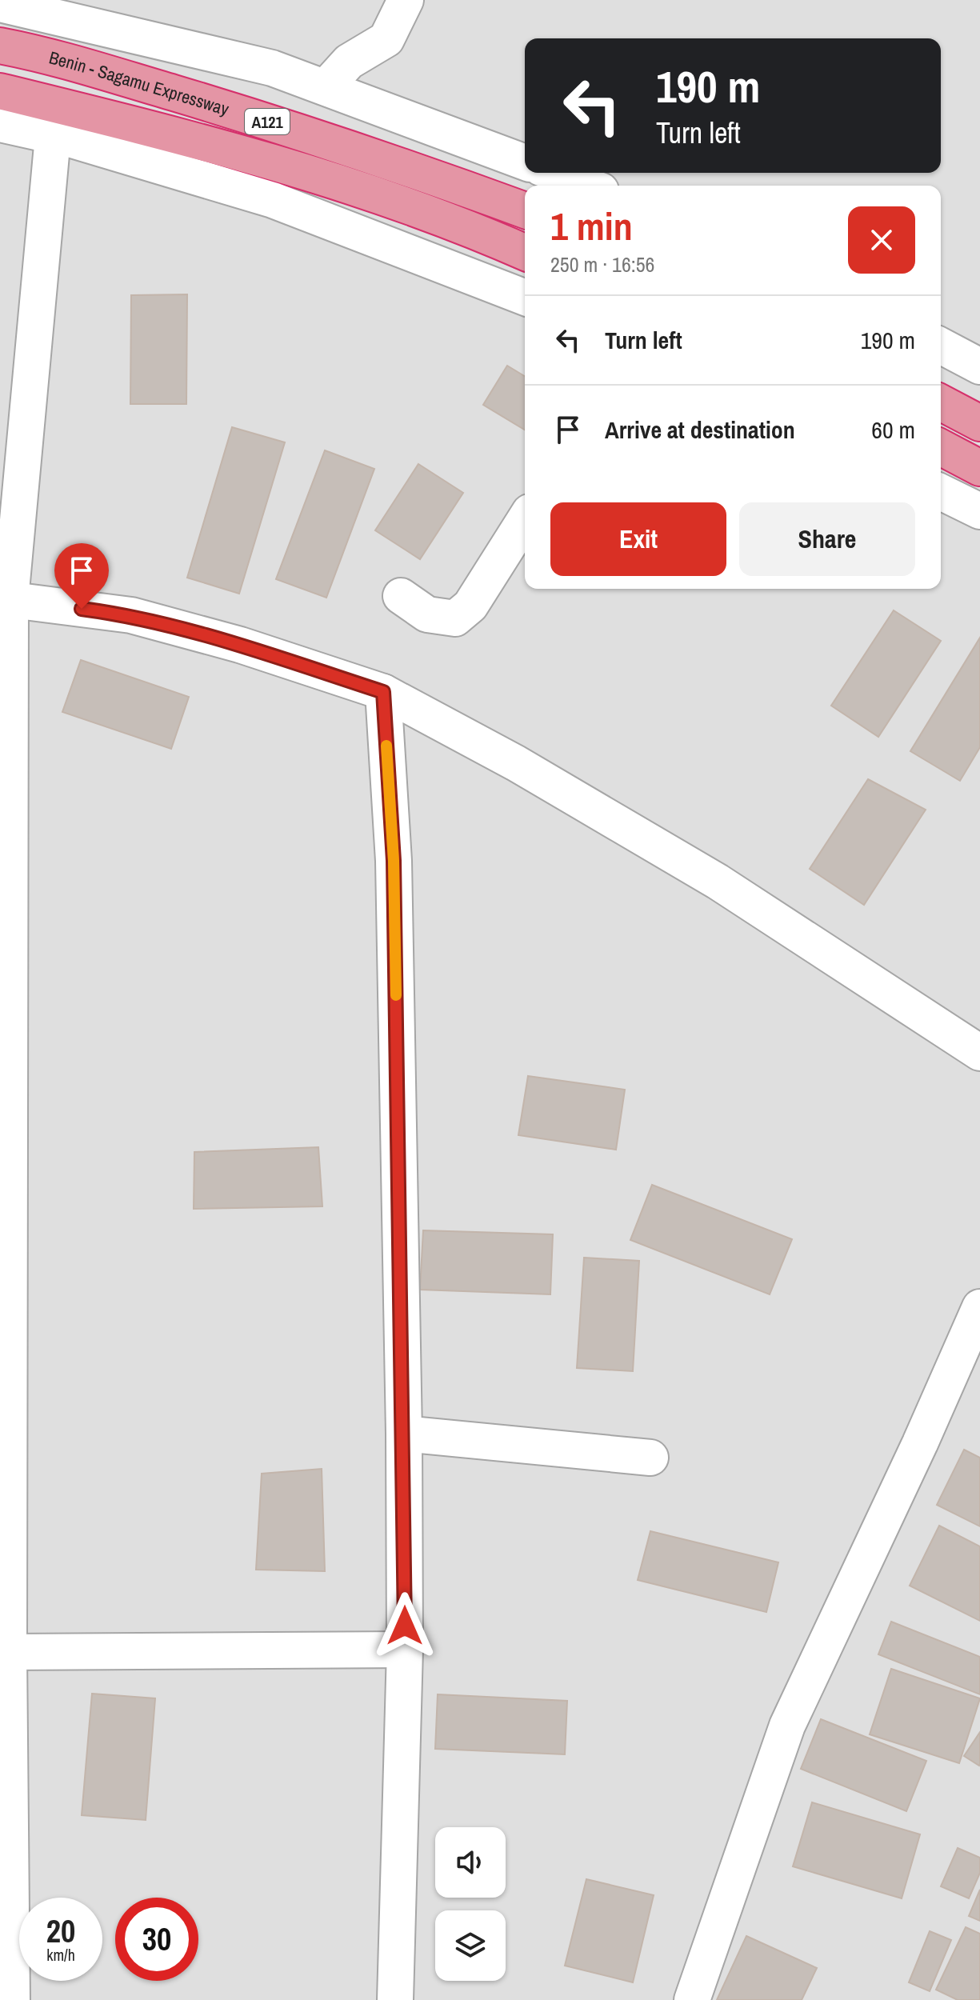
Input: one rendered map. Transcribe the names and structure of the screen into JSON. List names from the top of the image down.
{
  "streets": {
    "highway": ["Benin - Sagamu Expressway", "A121"]
  },
  "page": {
    "turn": ["190 m", "Turn left"],
    "heading": ["1 min", "250 m · 16:56"],
    "list": [
      {
        "name": "Turn left",
        "value": "190 m"
      },
      {
        "name": "Arrive at destination",
        "value": "60 m"
      }
    ],
    "buttons": ["Exit", "Share"],
    "speed": "20 km/h",
    "limit": "30"
  }
}
